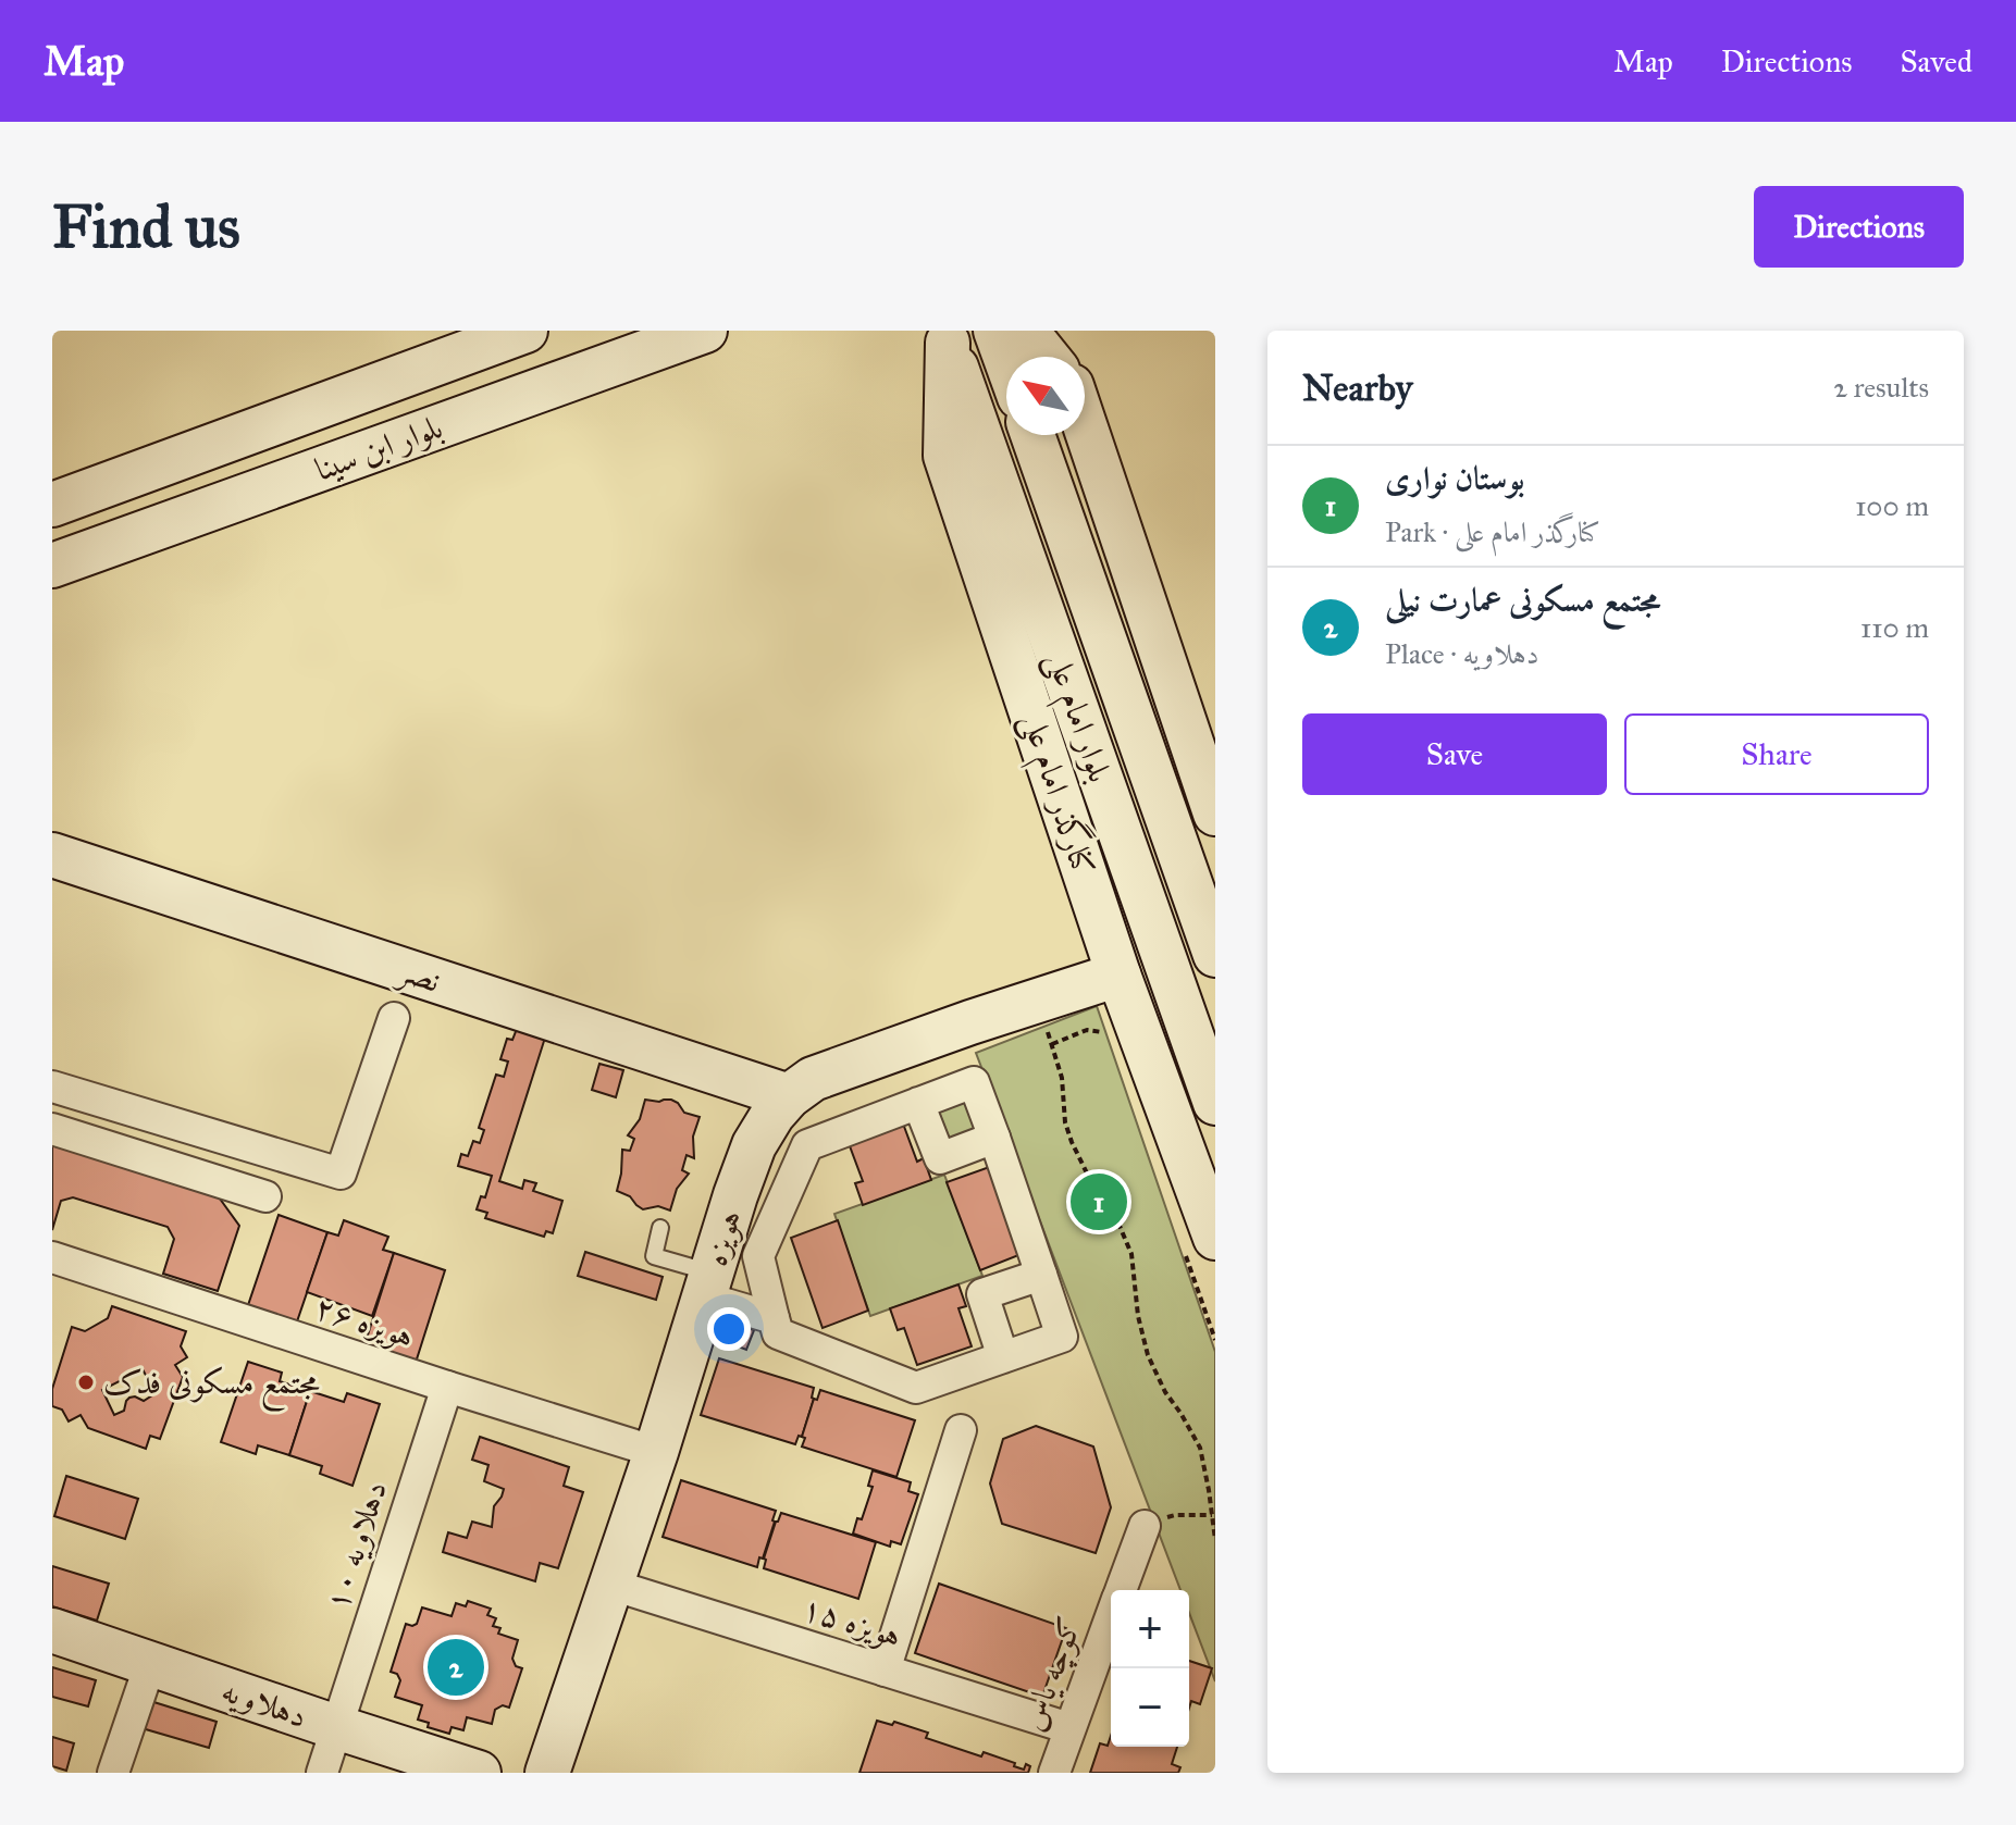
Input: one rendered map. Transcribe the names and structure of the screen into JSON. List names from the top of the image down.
{
  "streets": {
    "main road": [
      "بلوار ابن سینا",
      "بلوار امام علی",
      "کنارگذر امام علی",
      "نصر",
      "هویزه",
      "دهلاویه"
    ],
    "street": [
      "هویزه ۲۶",
      "دهلاویه ۱۰",
      "هویزه ۱۵",
      "کوچه یاس"
    ]
  },
  "crossings": [
    ["بلوار امام علی", "کنارگذر امام علی"],
    ["کنارگذر امام علی", "هویزه"],
    ["نصر", "هویزه"],
    ["هویزه", "هویزه ۲۶"],
    ["هویزه", "هویزه ۱۵"],
    ["هویزه ۲۶", "دهلاویه ۱۰"],
    ["دهلاویه ۱۰", "دهلاویه"],
    ["هویزه ۱۵", "کوچه یاس"]
  ],
  "places": ["مجتمع مسکونی فدک"],
  "north": "top left",
  "page": {
    "header": "Map",
    "nav": ["Map", "Directions", "Saved"],
    "buttons": [
      "Directions",
      ["Save", "Share"]
    ],
    "title": "Find us",
    "heading": ["Nearby", "2 results"],
    "list": [
      {
        "mark": "1",
        "name": "بوستان نواری",
        "note": "Park · کنارگذر امام علی",
        "value": "100 m"
      },
      {
        "mark": "2",
        "name": "مجتمع مسکونی عمارت نیلی",
        "note": "Place · دهلاویه",
        "value": "110 m"
      }
    ],
    "pins": ["1", "2"],
    "map_buttons": ["+", "−"]
  }
}
